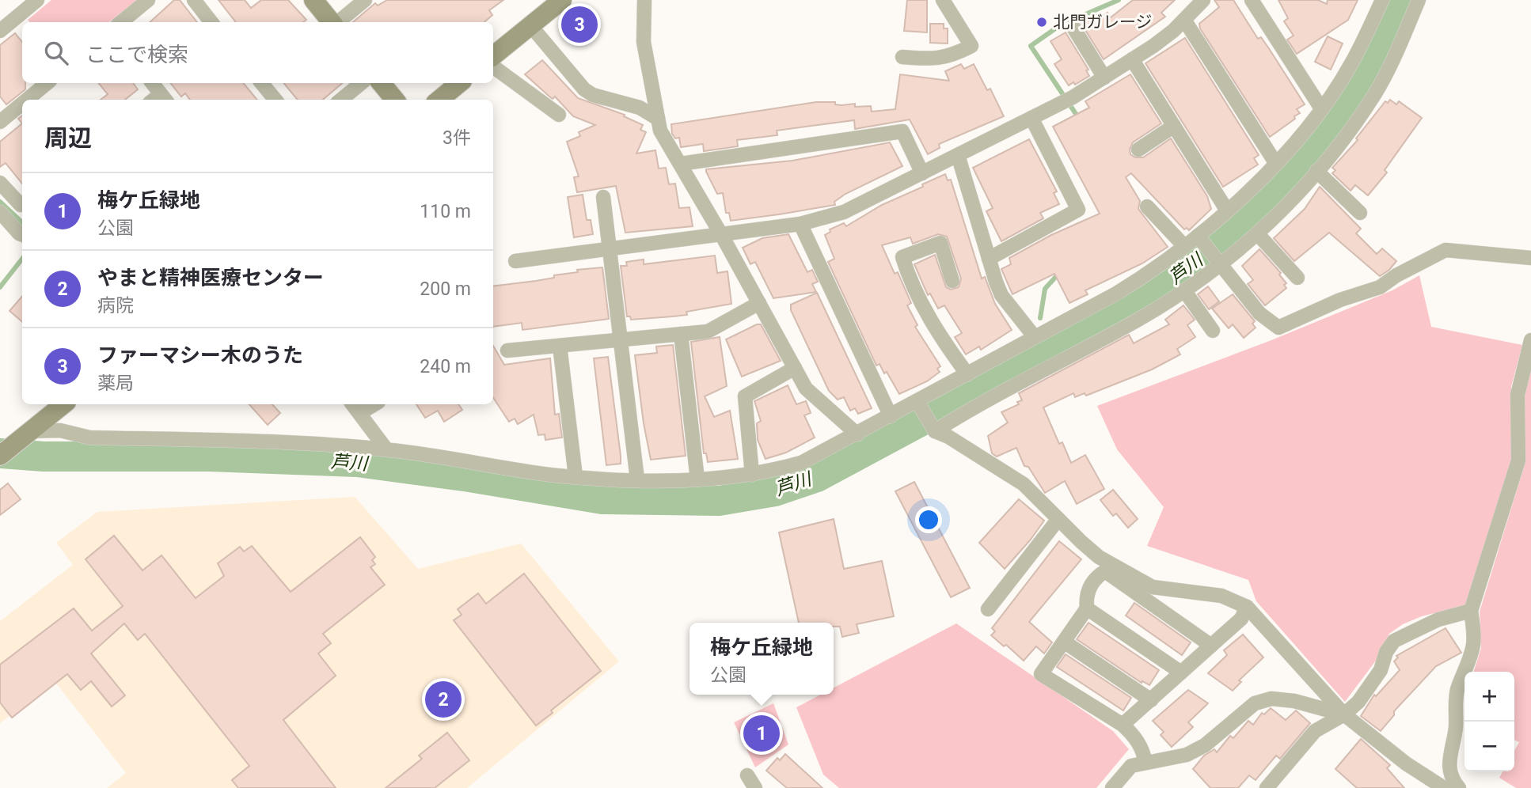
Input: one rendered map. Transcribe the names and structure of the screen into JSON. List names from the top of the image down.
{
  "water": ["芦川"],
  "places": ["北門ガレージ"],
  "page": {
    "pins": ["3", "2", "1"],
    "search": "ここで検索",
    "heading": ["周辺", "3件"],
    "list": [
      {
        "mark": "1",
        "name": "梅ケ丘緑地",
        "note": "公園",
        "value": "110 m"
      },
      {
        "mark": "2",
        "name": "やまと精神医療センター",
        "note": "病院",
        "value": "200 m"
      },
      {
        "mark": "3",
        "name": "ファーマシー木のうた",
        "note": "薬局",
        "value": "240 m"
      }
    ],
    "popup": ["梅ケ丘緑地", "公園"],
    "map_buttons": ["+", "−"]
  }
}
